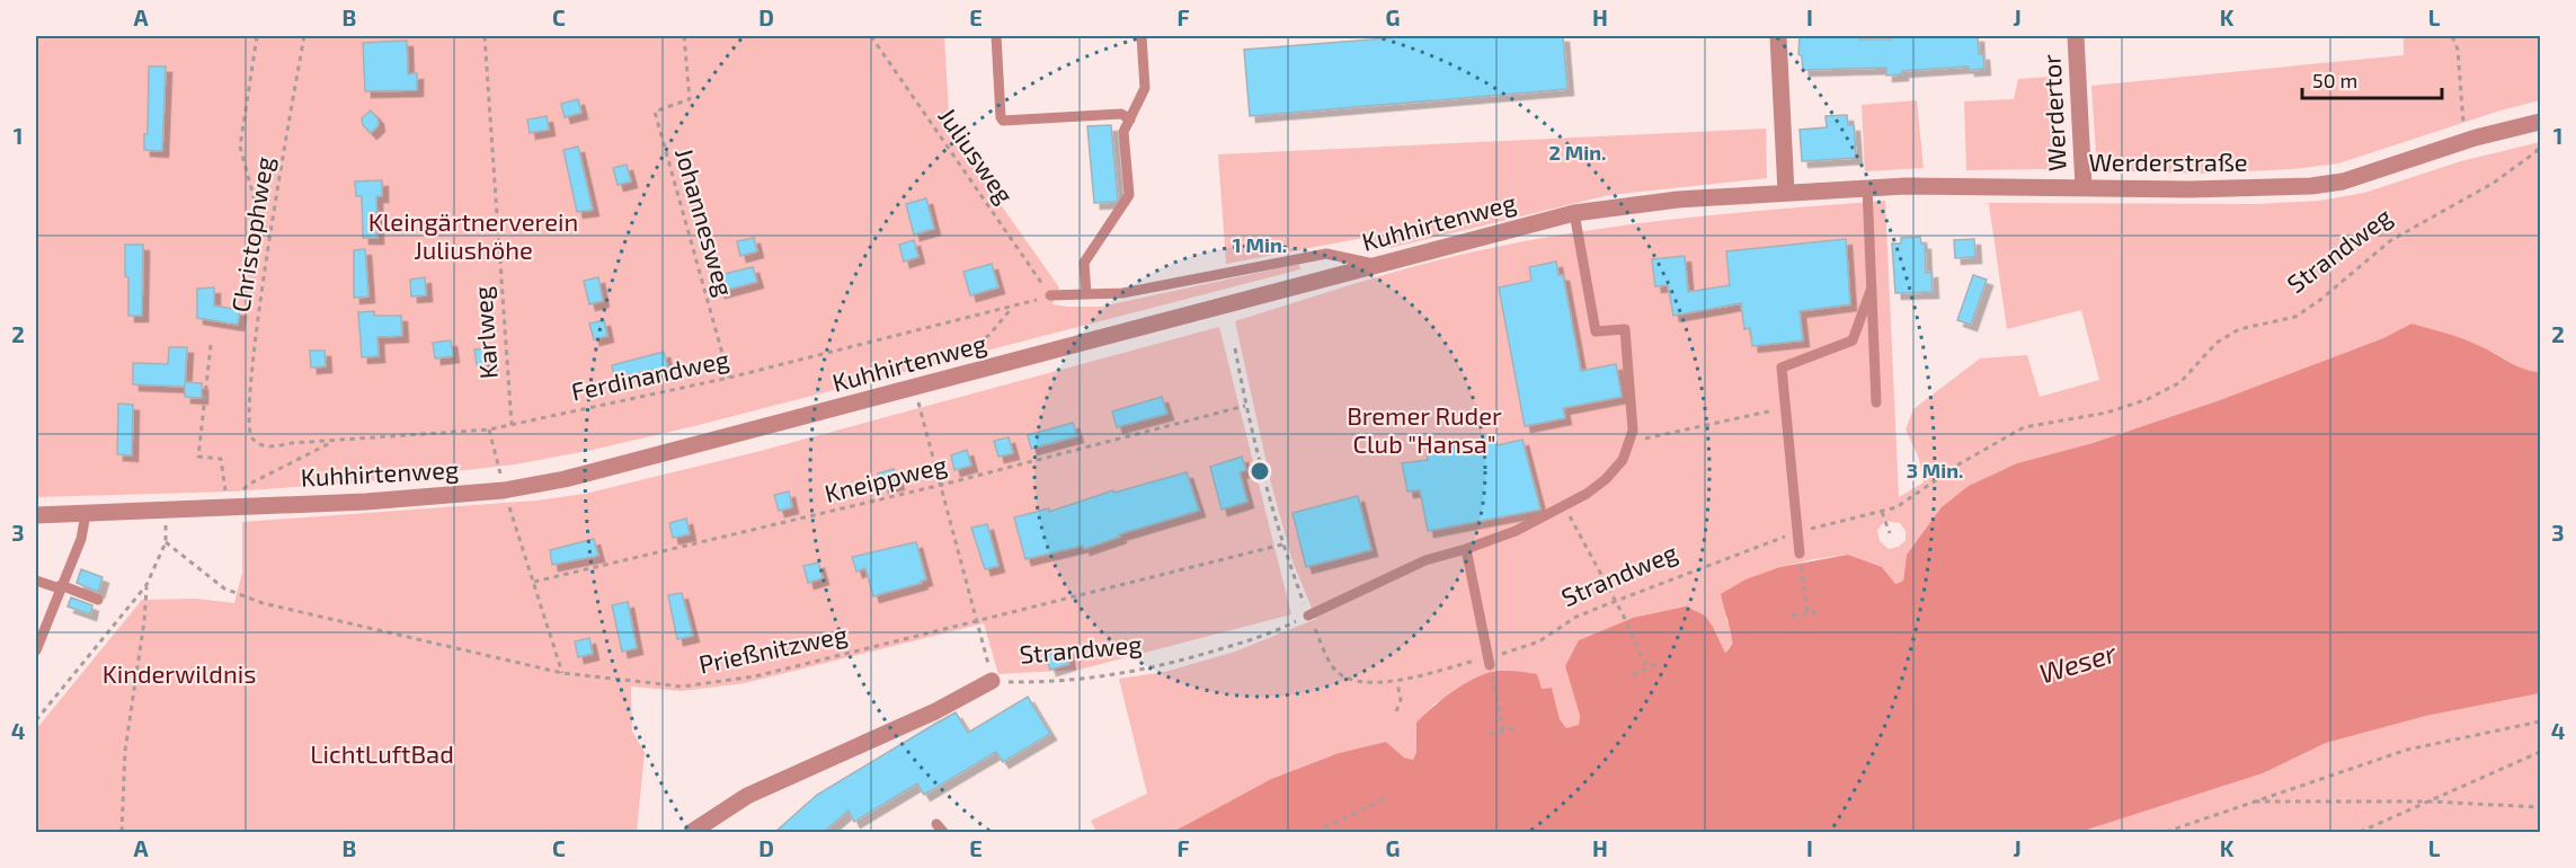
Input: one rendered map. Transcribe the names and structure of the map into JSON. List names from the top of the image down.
{
  "streets": {
    "street": [
      "Werdertor",
      "Werderstraße",
      "Kuhhirtenweg",
      "Strandweg"
    ],
    "path": [
      "Juliusweg",
      "Johannesweg",
      "Christophweg",
      "Karlweg",
      "Ferdinandweg",
      "Kneippweg",
      "Prießnitzweg"
    ]
  },
  "crossings": [
    ["Werdertor", "Werderstraße"],
    ["Juliusweg", "Ferdinandweg"],
    ["Werderstraße", "Kuhhirtenweg"],
    ["Johannesweg", "Ferdinandweg"],
    ["Christophweg", "Ferdinandweg"],
    ["Karlweg", "Ferdinandweg"]
  ],
  "water": ["Weser"],
  "parks": [
    "Kleingärtnerverein Juliushöhe",
    "Bremer Ruder Club \"Hansa\"",
    "Kinderwildnis",
    "LichtLuftBad"
  ],
  "scale_bar": "50 m",
  "grid": {
    "columns": [
      "A",
      "B",
      "C",
      "D",
      "E",
      "F",
      "G",
      "H",
      "I",
      "J",
      "K",
      "L"
    ],
    "rows": [
      "1",
      "2",
      "3",
      "4"
    ]
  },
  "rings": ["2 Min.", "1 Min.", "3 Min."]
}
